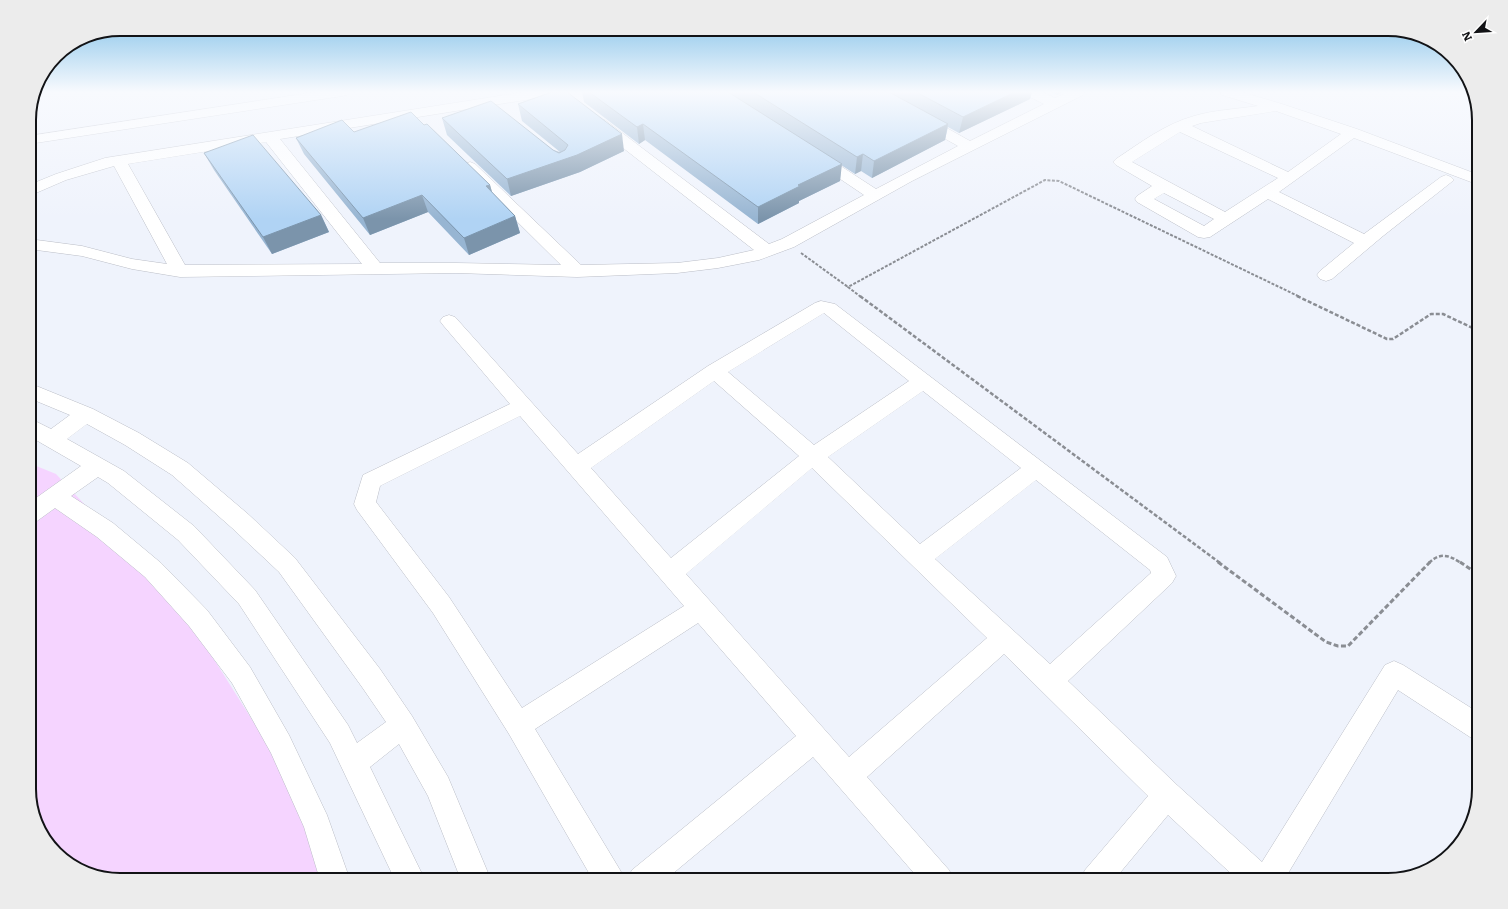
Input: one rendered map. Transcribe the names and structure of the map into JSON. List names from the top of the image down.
{
  "north": "bottom left"
}
